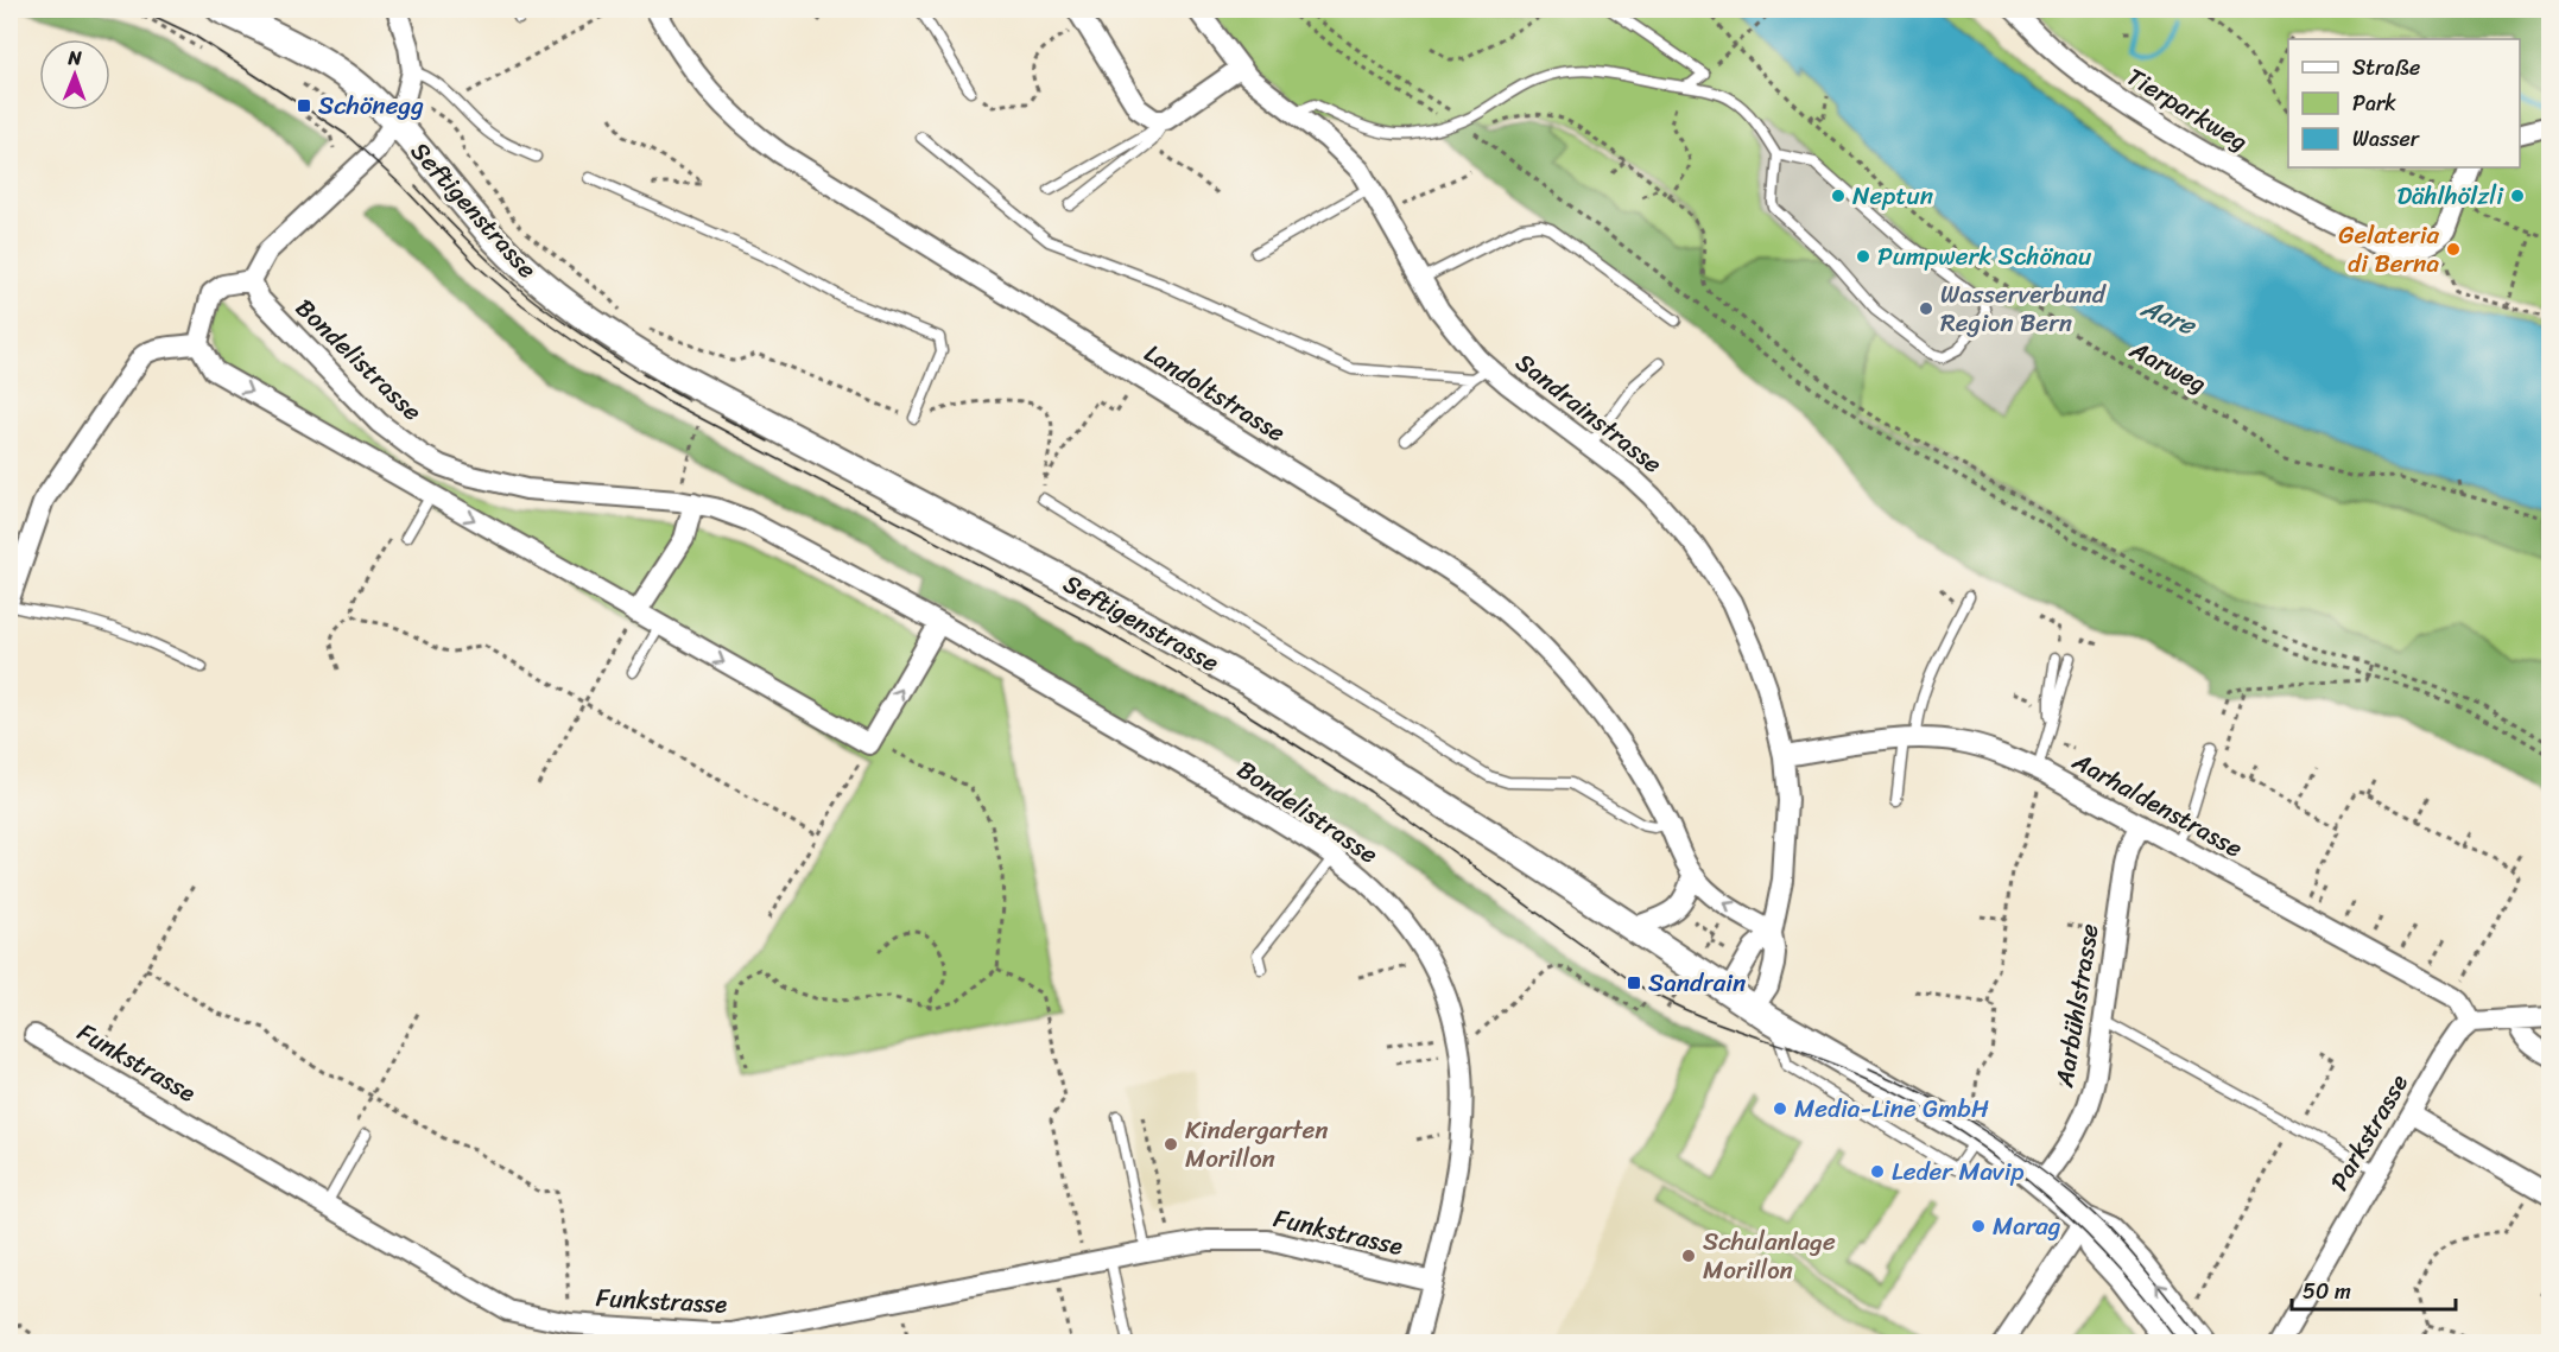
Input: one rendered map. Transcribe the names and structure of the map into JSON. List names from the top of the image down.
{
  "streets": {
    "main road": ["Seftigenstrasse"],
    "street": [
      "Tierparkweg",
      "Bondelistrasse",
      "Landoltstrasse",
      "Sandrainstrasse",
      "Aarhaldenstrasse",
      "Aarbühlstrasse",
      "Funkstrasse",
      "Parkstrasse"
    ],
    "path": ["Aarweg"]
  },
  "crossings": [
    ["Seftigenstrasse", "Sandrainstrasse"],
    ["Seftigenstrasse", "Aarbühlstrasse"],
    ["Bondelistrasse", "Funkstrasse"],
    ["Landoltstrasse", "Sandrainstrasse"],
    ["Sandrainstrasse", "Aarhaldenstrasse"],
    ["Aarhaldenstrasse", "Aarbühlstrasse"],
    ["Aarhaldenstrasse", "Parkstrasse"]
  ],
  "water": ["Aare"],
  "places": {
    "transit": ["Schönegg", "Sandrain"],
    "other": [
      "Neptun",
      "Dählhölzli",
      "Gelateria di Berna",
      "Pumpwerk Schönau",
      "Wasserverbund Region Bern",
      "Media-Line GmbH",
      "Kindergarten Morillon",
      "Leder Mavip",
      "Marag",
      "Schulanlage Morillon"
    ]
  },
  "legend": ["Straße", "Park", "Wasser"],
  "scale_bar": "50 m",
  "north": "top"
}
